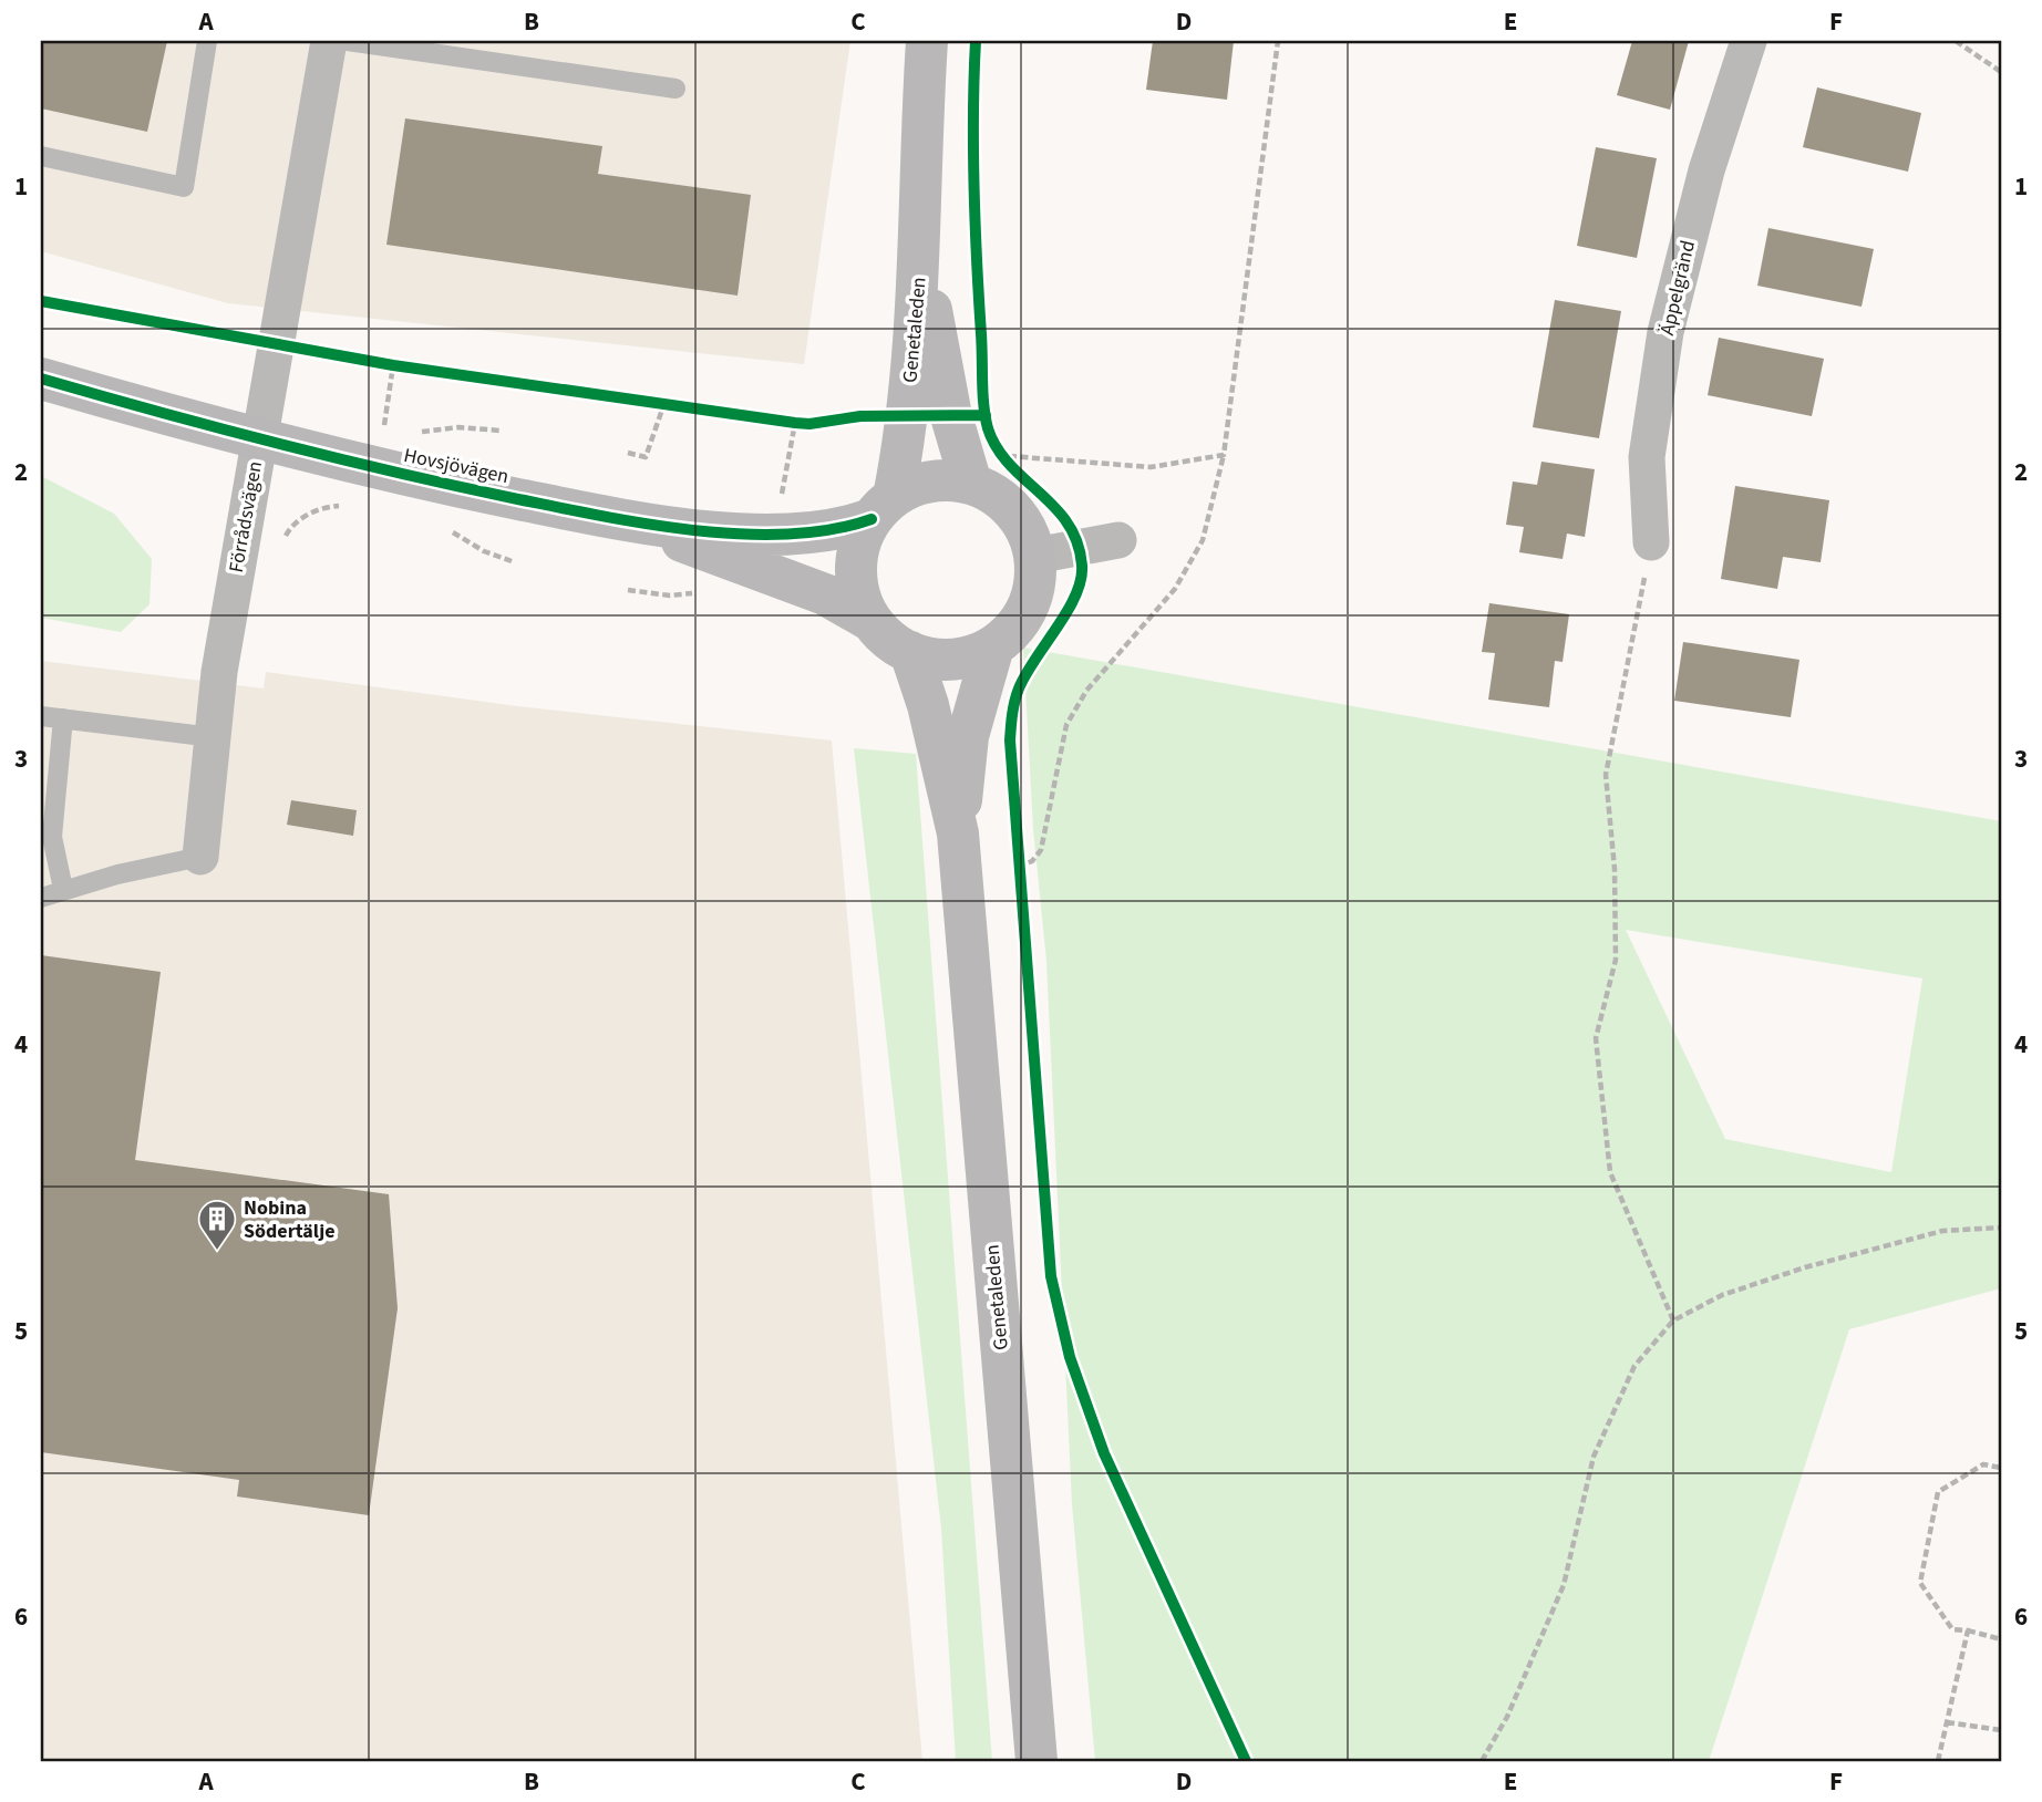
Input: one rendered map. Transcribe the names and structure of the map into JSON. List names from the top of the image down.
{
  "streets": {
    "main road": ["Genetaleden", "Hovsjövägen"],
    "street": ["Äppelgränd", "Förrådsvägen"]
  },
  "crossings": [
    ["Genetaleden", "Hovsjövägen"],
    ["Hovsjövägen", "Förrådsvägen"]
  ],
  "places": {
    "building": ["Nobina Södertälje"]
  },
  "grid": {
    "columns": [
      "A",
      "B",
      "C",
      "D",
      "E",
      "F"
    ],
    "rows": [
      "1",
      "2",
      "3",
      "4",
      "5",
      "6"
    ]
  }
}
